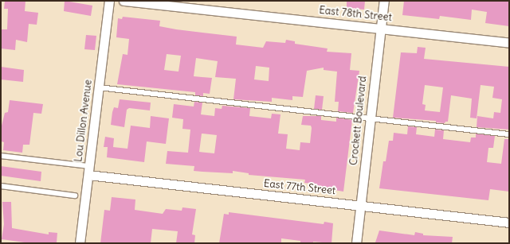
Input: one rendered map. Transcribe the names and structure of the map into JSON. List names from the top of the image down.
{
  "streets": {
    "street": [
      "East 78th Street",
      "Lou Dillon Avenue",
      "Crockett Boulevard",
      "East 77th Street"
    ]
  },
  "crossings": [
    ["East 78th Street", "Crockett Boulevard"],
    ["Lou Dillon Avenue", "East 77th Street"],
    ["Crockett Boulevard", "East 77th Street"]
  ]
}
